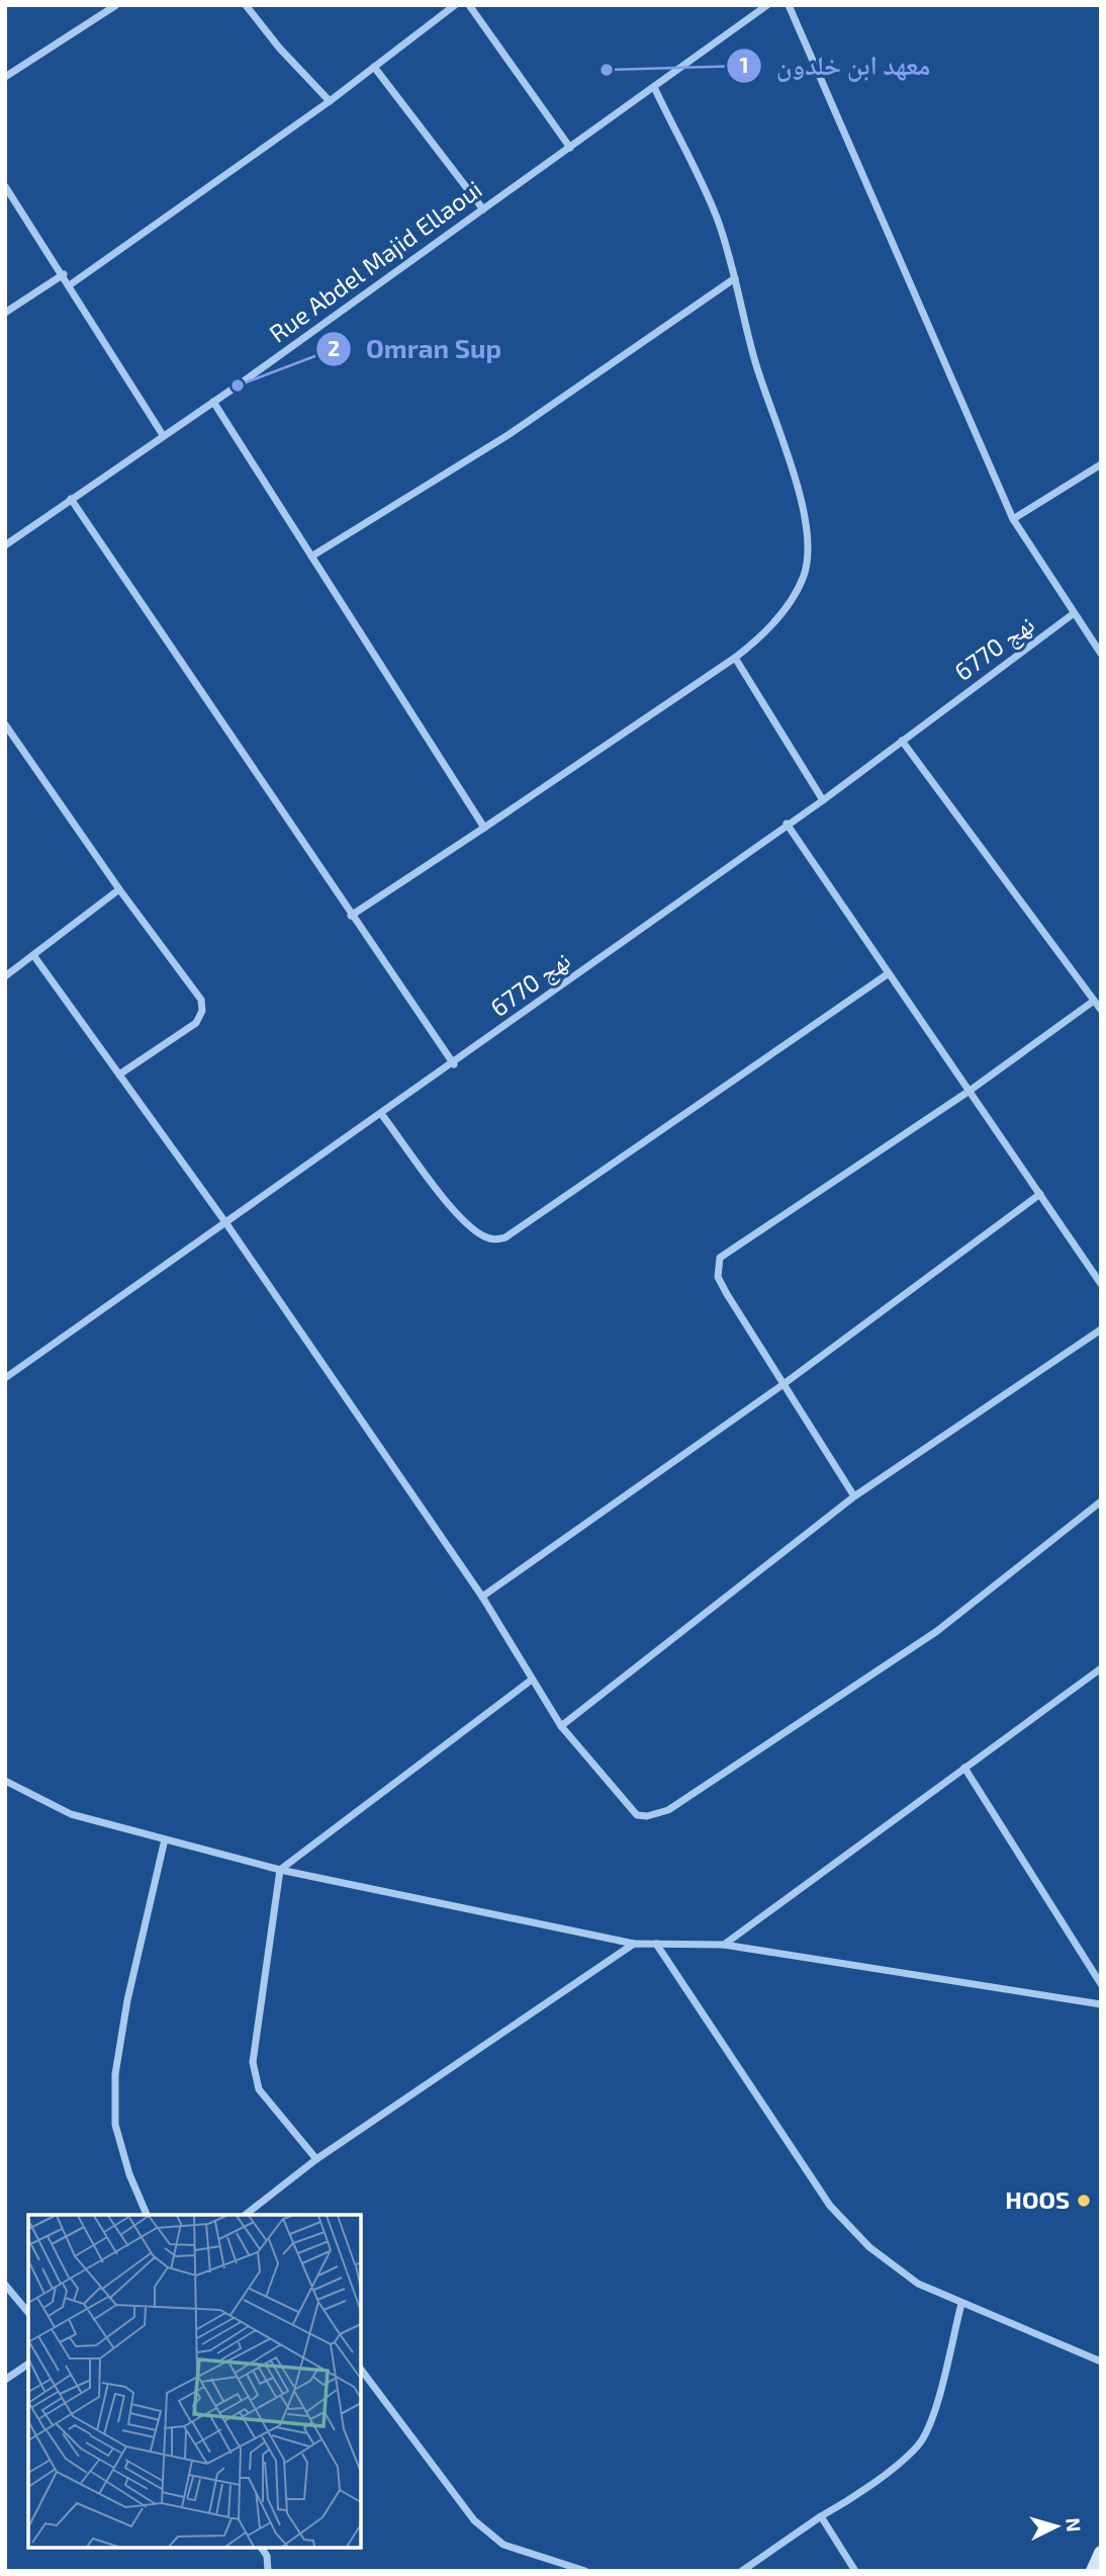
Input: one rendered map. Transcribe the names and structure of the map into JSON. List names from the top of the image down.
{
  "streets": {
    "street": ["Rue Abdel Majid Ellaoui", "نهج 6770"]
  },
  "places": ["معهد ابن خلدون", "Omran Sup", "HOOS"],
  "north": "right"
}
